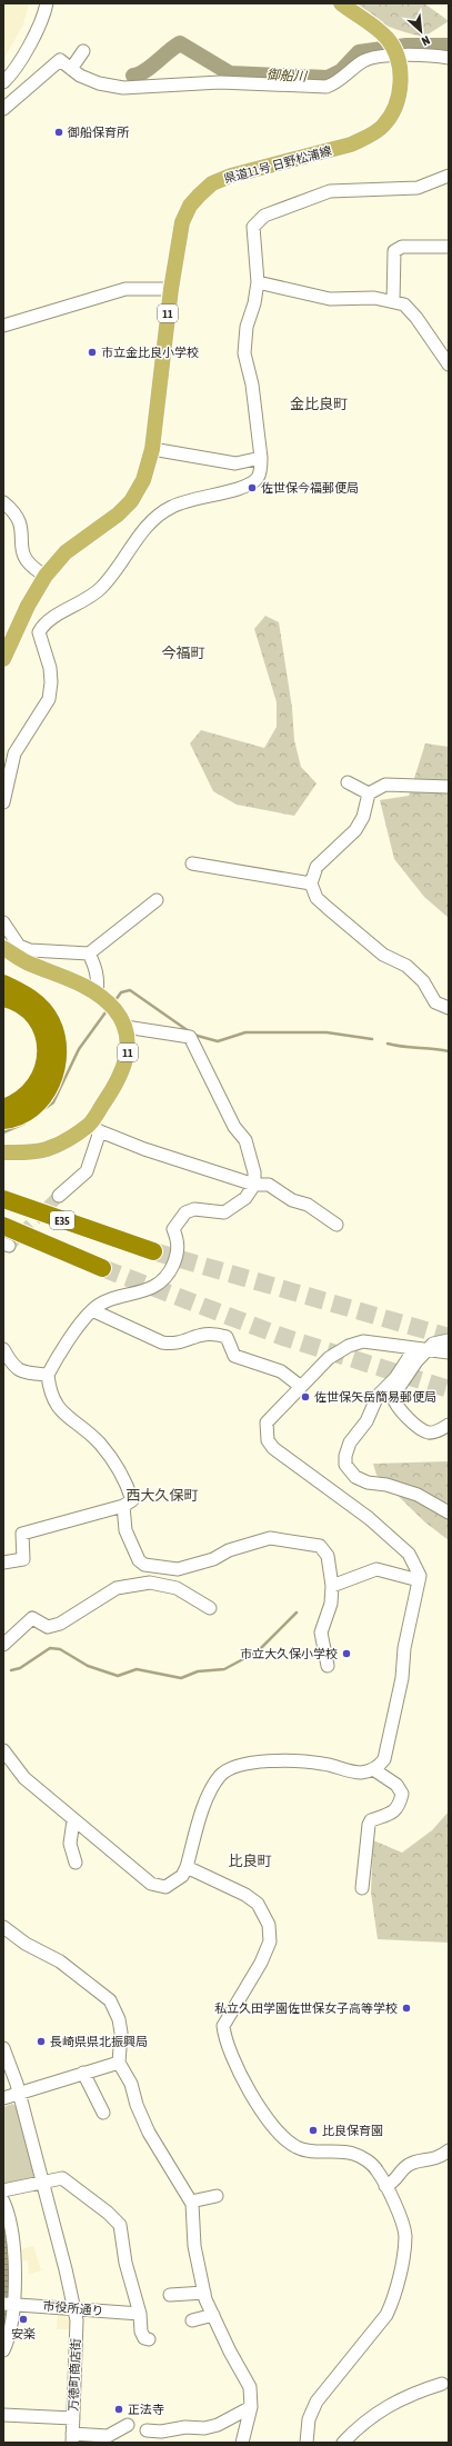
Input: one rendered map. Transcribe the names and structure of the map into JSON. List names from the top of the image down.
{
  "streets": {
    "highway": ["E35"],
    "main road": ["県道11号 日野松浦線", "11"],
    "street": ["市役所通り", "万徳町商店街"]
  },
  "crossings": [
    ["市役所通り", "万徳町商店街"]
  ],
  "districts": [
    "金比良町",
    "今福町",
    "西大久保町",
    "比良町"
  ],
  "water": ["御船川"],
  "places": [
    "御船保育所",
    "市立金比良小学校",
    "佐世保今福郵便局",
    "佐世保矢岳簡易郵便局",
    "市立大久保小学校",
    "私立久田学園佐世保女子高等学校",
    "長崎県県北振興局",
    "比良保育園",
    "安楽",
    "正法寺"
  ],
  "north": "bottom right"
}
